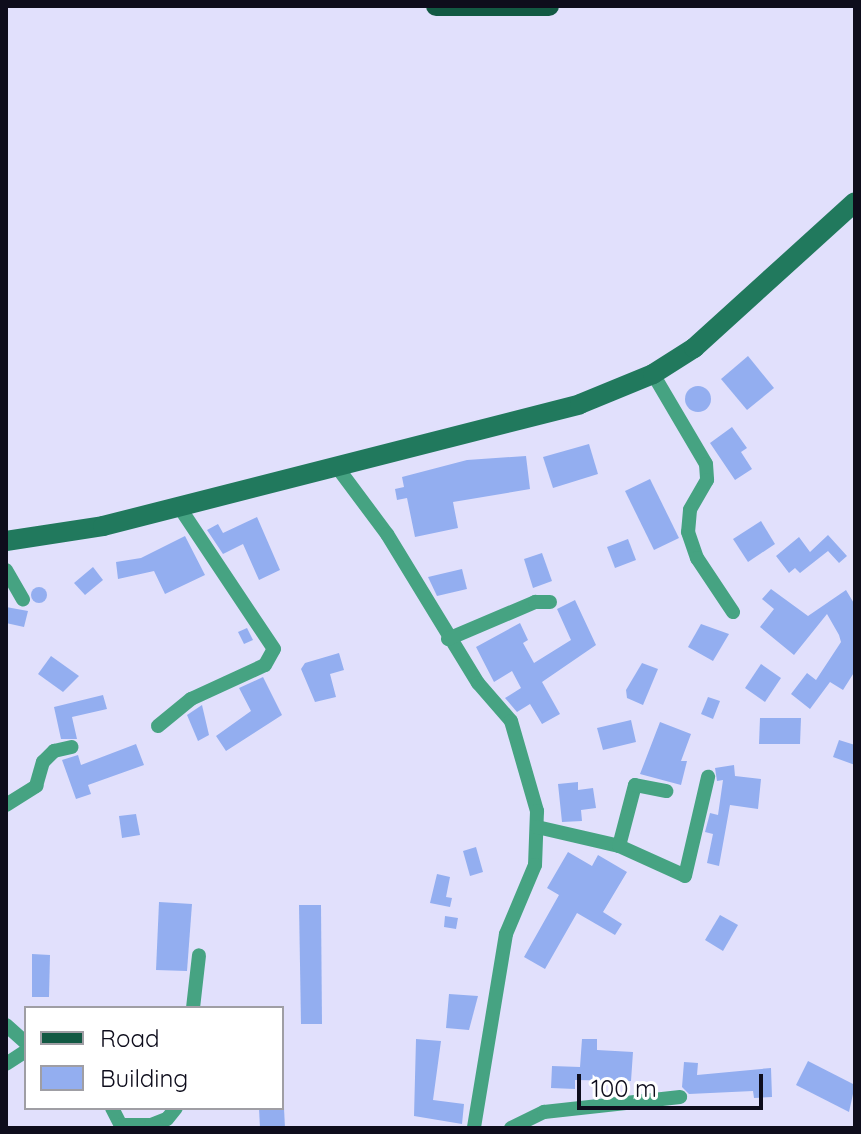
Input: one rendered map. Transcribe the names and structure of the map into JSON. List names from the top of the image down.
{
  "legend": ["Road", "Building"],
  "scale_bar": "100 m"
}
